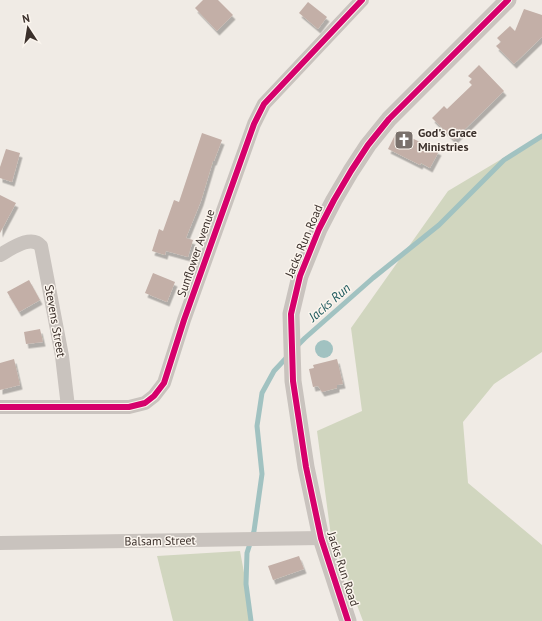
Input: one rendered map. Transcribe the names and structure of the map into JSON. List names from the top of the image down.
{
  "streets": {
    "street": [
      "Jacks Run Road",
      "Sunflower Avenue",
      "Stevens Street",
      "Balsam Street"
    ]
  },
  "crossings": [
    ["Jacks Run Road", "Balsam Street"],
    ["Sunflower Avenue", "Stevens Street"]
  ],
  "water": ["Jacks Run"],
  "places": {
    "church": ["God's Grace Ministries"]
  },
  "north": "top"
}
